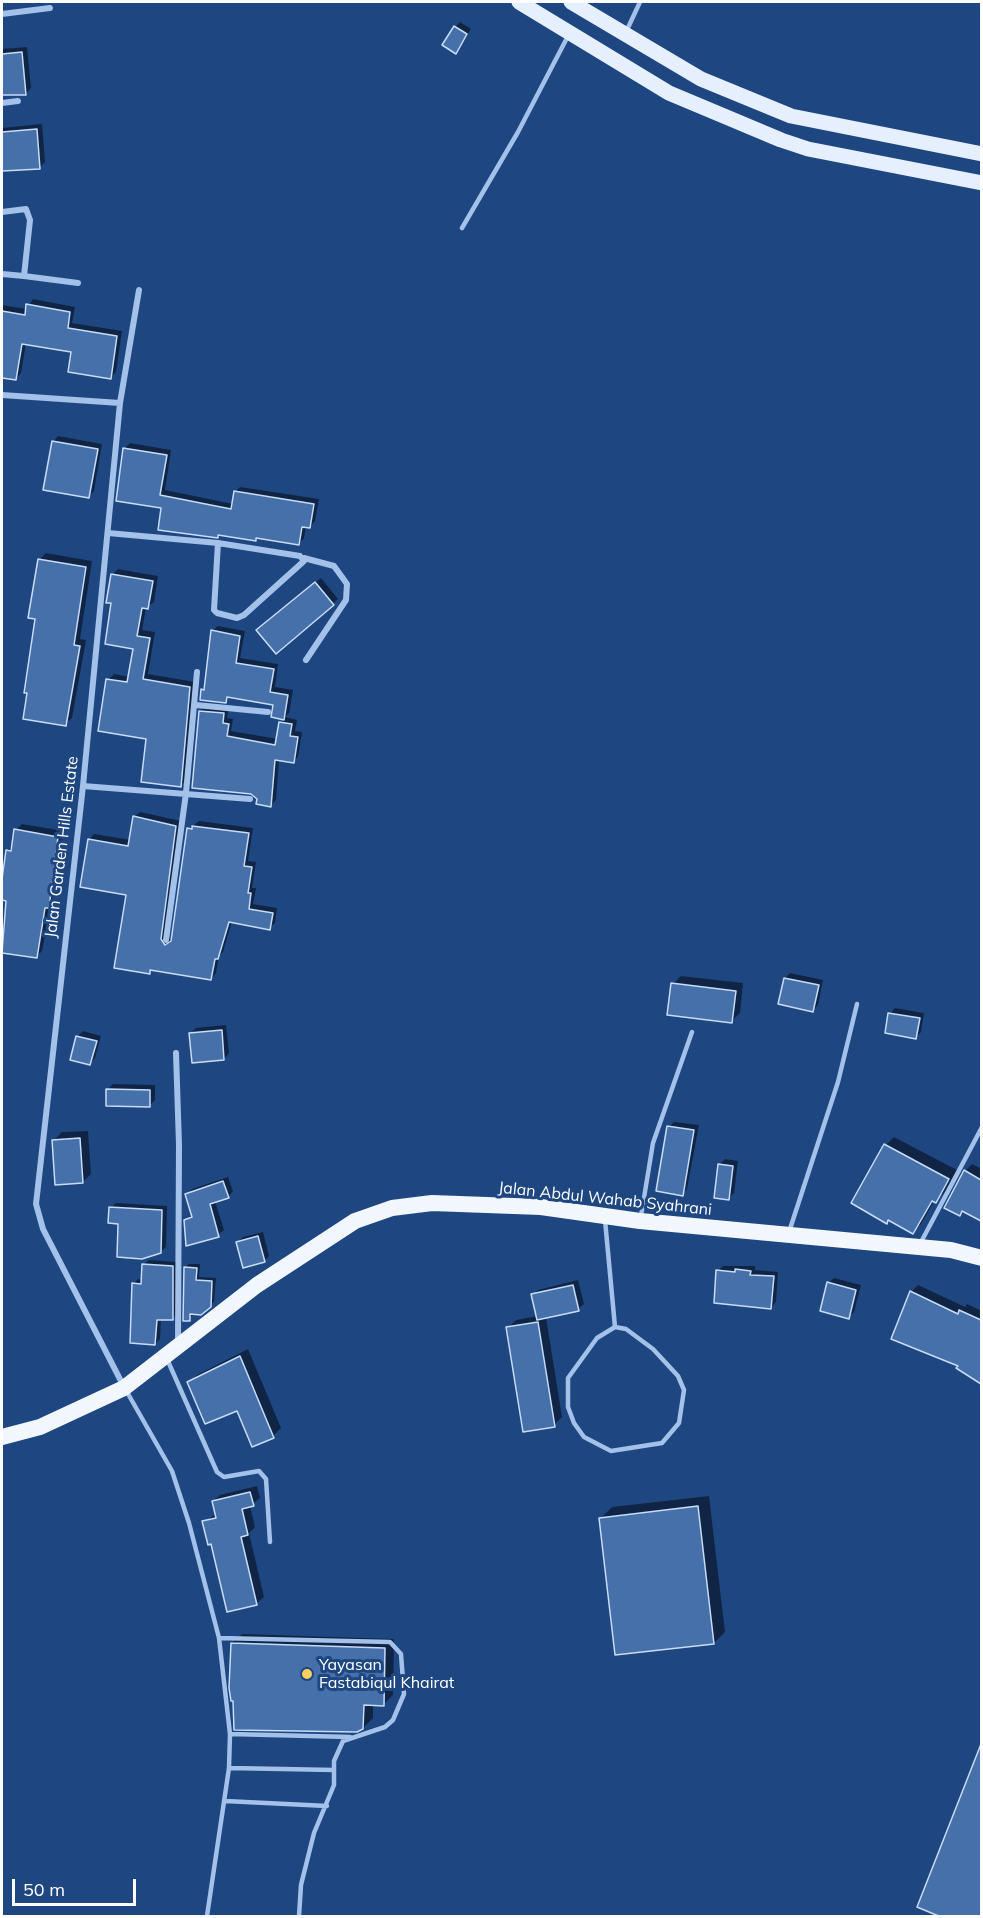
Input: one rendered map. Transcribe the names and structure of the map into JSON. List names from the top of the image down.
{
  "streets": {
    "highway": ["Jalan Abdul Wahab Syahrani"],
    "street": ["Jalan Garden Hills Estate"]
  },
  "crossings": [
    ["Jalan Garden Hills Estate", "Jalan Abdul Wahab Syahrani"]
  ],
  "places": ["Yayasan Fastabiqul Khairat"],
  "scale_bar": "50 m"
}
